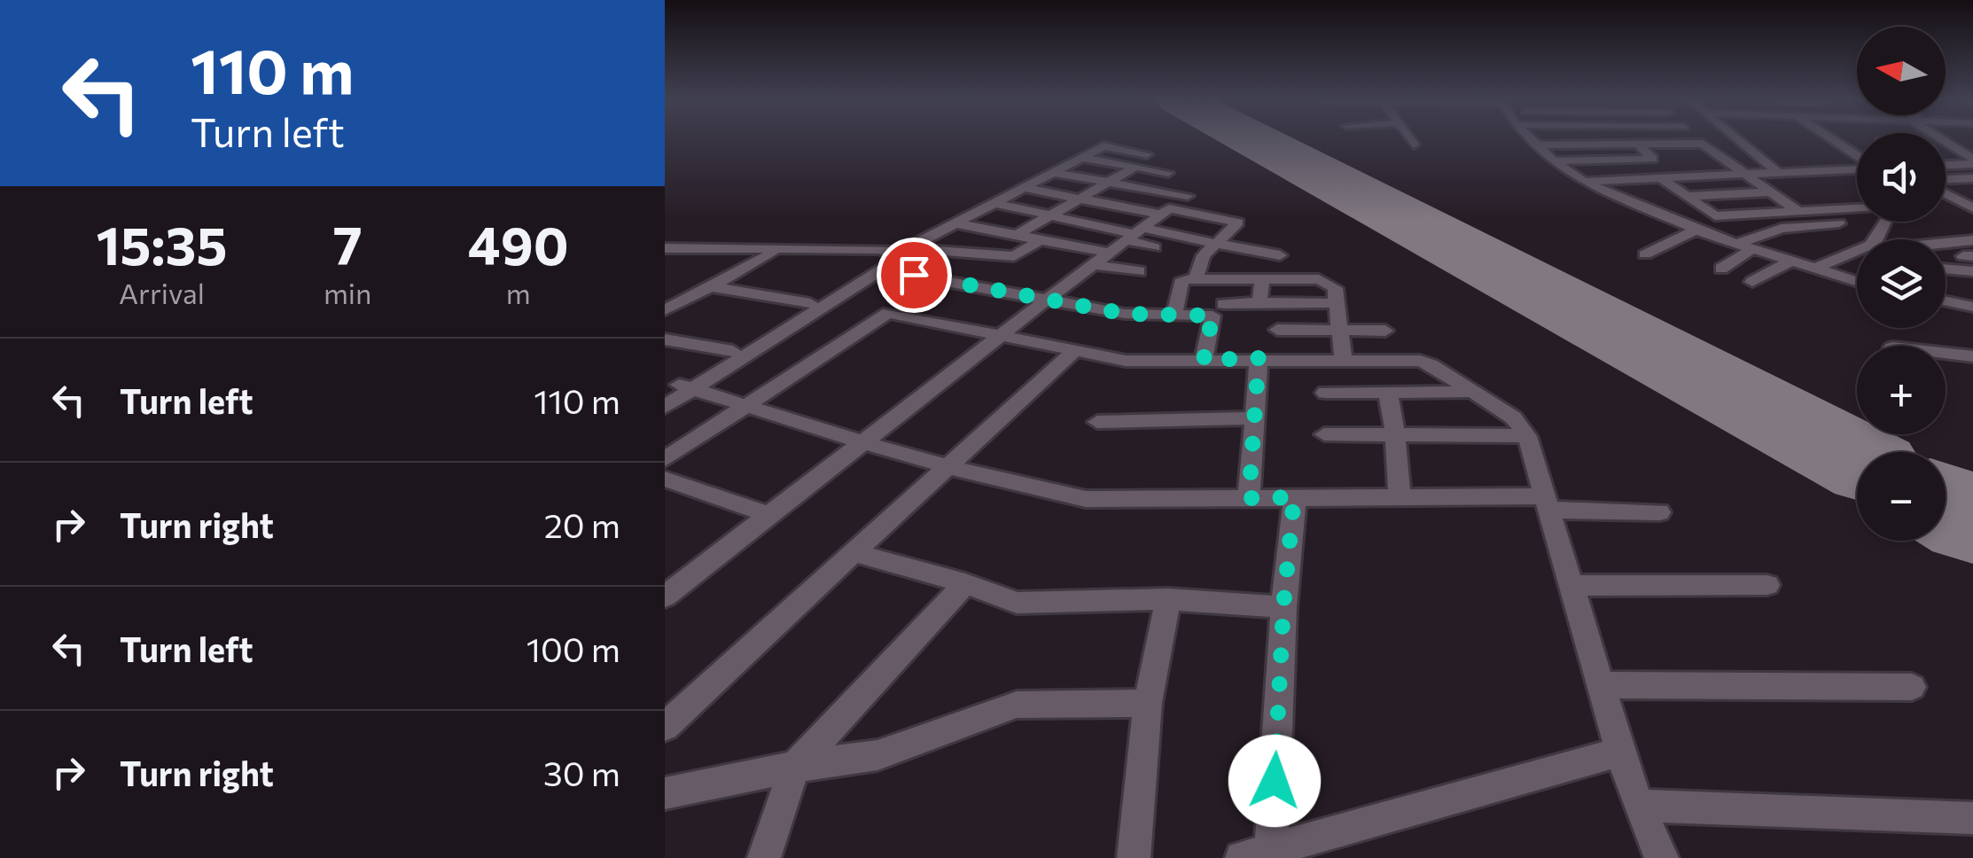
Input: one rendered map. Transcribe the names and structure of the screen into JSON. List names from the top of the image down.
{
  "north": "left",
  "page": {
    "turn": ["110 m", "Turn left"],
    "map_buttons": ["+", "−"],
    "eta": [
      "15:35",
      "Arrival",
      "7",
      "min",
      "490",
      "m"
    ],
    "list": [
      {
        "name": "Turn left",
        "value": "110 m"
      },
      {
        "name": "Turn right",
        "value": "20 m"
      },
      {
        "name": "Turn left",
        "value": "100 m"
      },
      {
        "name": "Turn right",
        "value": "30 m"
      }
    ]
  }
}
